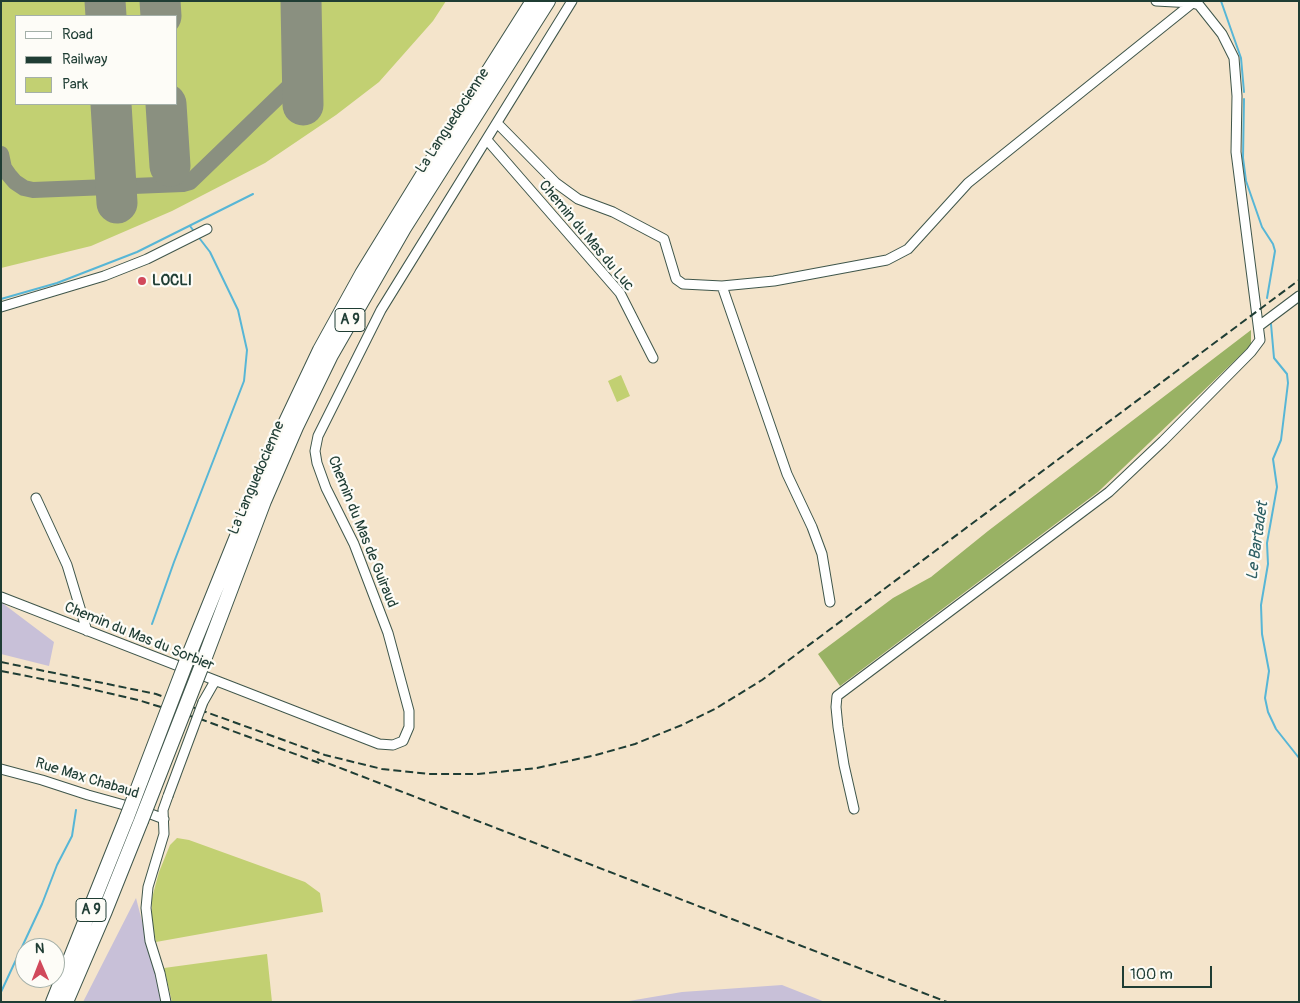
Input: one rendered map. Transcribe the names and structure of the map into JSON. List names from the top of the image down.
{
  "streets": {
    "highway": ["La Languedocienne", "A 9"],
    "street": [
      "Chemin du Mas du Luc",
      "Chemin du Mas de Guiraud",
      "Chemin du Mas du Sorbier",
      "Rue Max Chabaud"
    ]
  },
  "crossings": [
    ["Chemin du Mas du Luc", "Chemin du Mas de Guiraud"],
    ["Chemin du Mas de Guiraud", "Chemin du Mas du Sorbier"],
    ["Chemin du Mas du Sorbier", "Rue Max Chabaud"]
  ],
  "water": ["Le Bartadet"],
  "places": ["LOCLI"],
  "legend": ["Road", "Railway", "Park"],
  "scale_bar": "100 m",
  "north": "top"
}
